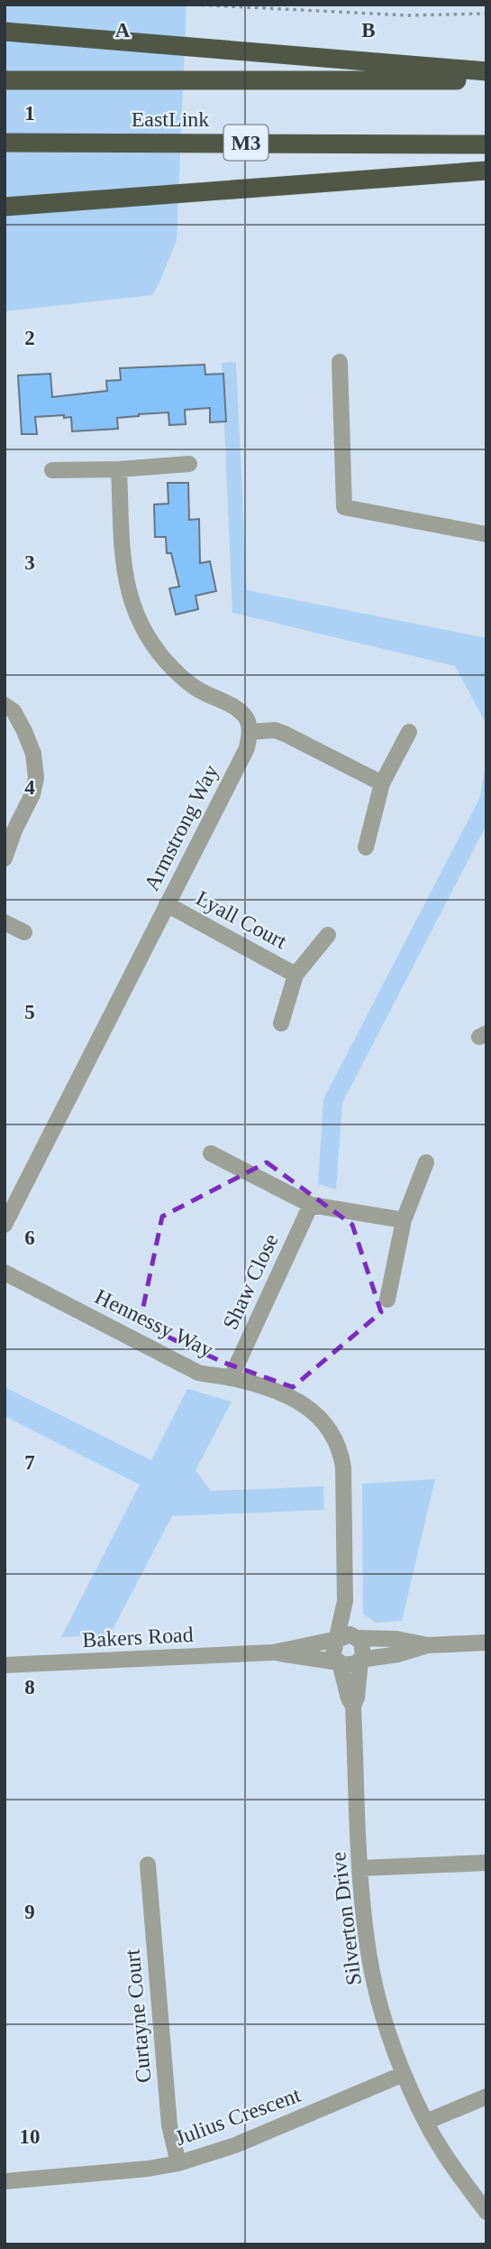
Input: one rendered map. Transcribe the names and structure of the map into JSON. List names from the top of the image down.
{
  "streets": {
    "highway": ["EastLink", "M3"],
    "street": [
      "Armstrong Way",
      "Lyall Court",
      "Shaw Close",
      "Hennessy Way",
      "Bakers Road",
      "Silverton Drive",
      "Curtayne Court",
      "Julius Crescent"
    ]
  },
  "crossings": [
    ["Armstrong Way", "Lyall Court"],
    ["Shaw Close", "Hennessy Way"],
    ["Hennessy Way", "Bakers Road"],
    ["Hennessy Way", "Silverton Drive"],
    ["Bakers Road", "Silverton Drive"],
    ["Silverton Drive", "Julius Crescent"],
    ["Curtayne Court", "Julius Crescent"]
  ],
  "grid": {
    "columns": ["A", "B"],
    "rows": [
      "1",
      "2",
      "3",
      "4",
      "5",
      "6",
      "7",
      "8",
      "9",
      "10"
    ]
  }
}
